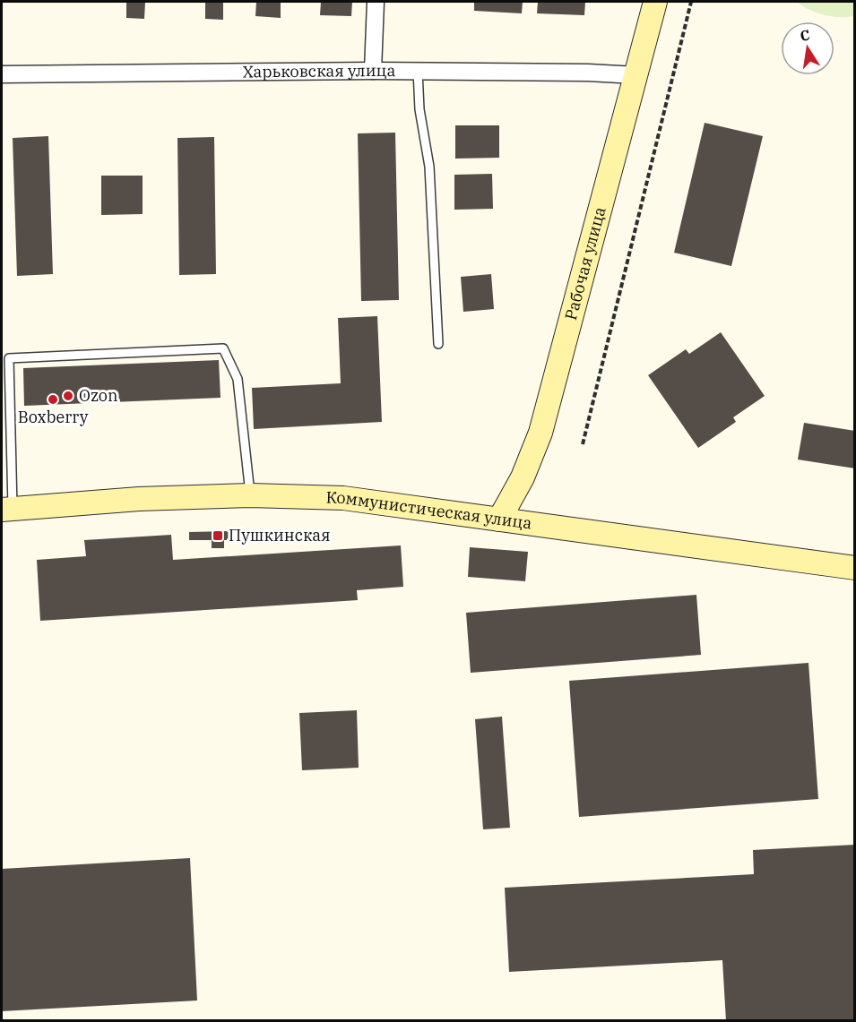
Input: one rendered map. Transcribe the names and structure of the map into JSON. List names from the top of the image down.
{
  "streets": {
    "street": ["Харьковская улица", "Рабочая улица", "Коммунистическая улица"]
  },
  "crossings": [
    ["Харьковская улица", "Рабочая улица"],
    ["Рабочая улица", "Коммунистическая улица"]
  ],
  "places": {
    "other": ["Ozon", "Boxberry"],
    "transit": ["Пушкинская"]
  },
  "north": "top"
}
